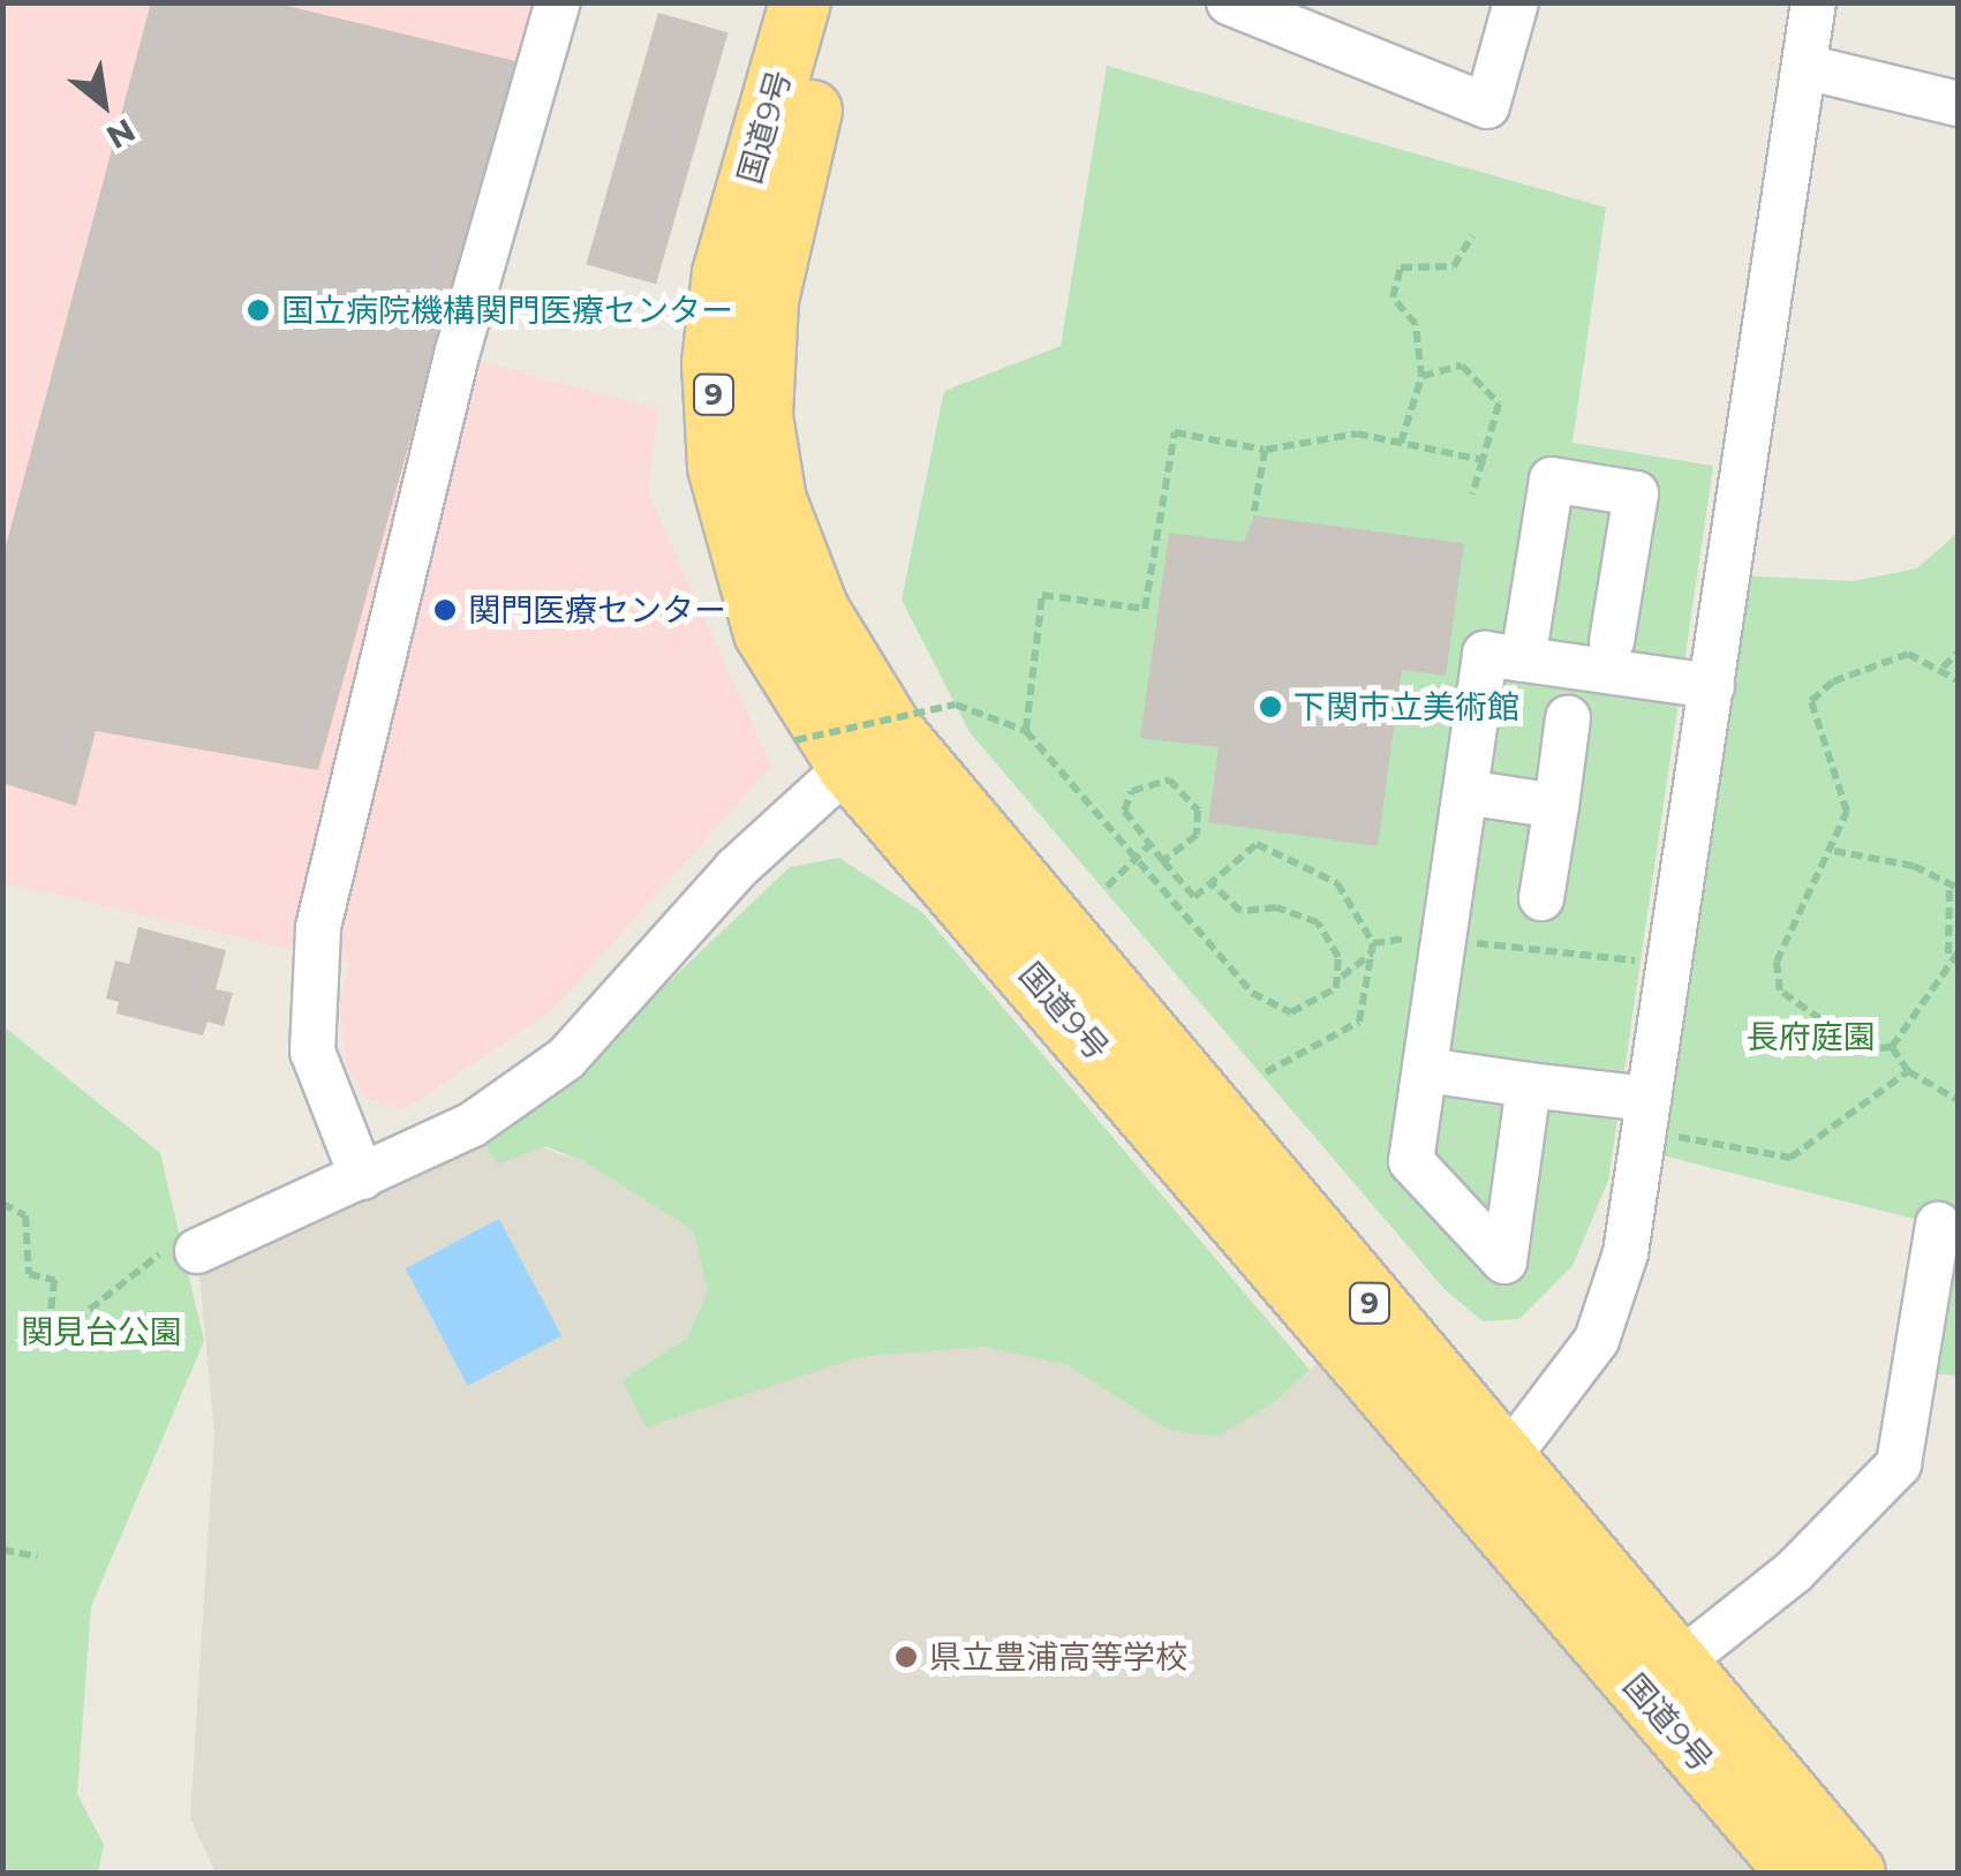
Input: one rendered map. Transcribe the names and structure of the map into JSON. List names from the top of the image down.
{
  "streets": {
    "highway": ["国道9号", "9"]
  },
  "parks": ["長府庭園", "関見台公園"],
  "places": [
    "国立病院機構関門医療センター",
    "関門医療センター",
    "下関市立美術館",
    "県立豊浦高等学校"
  ],
  "north": "bottom right"
}
